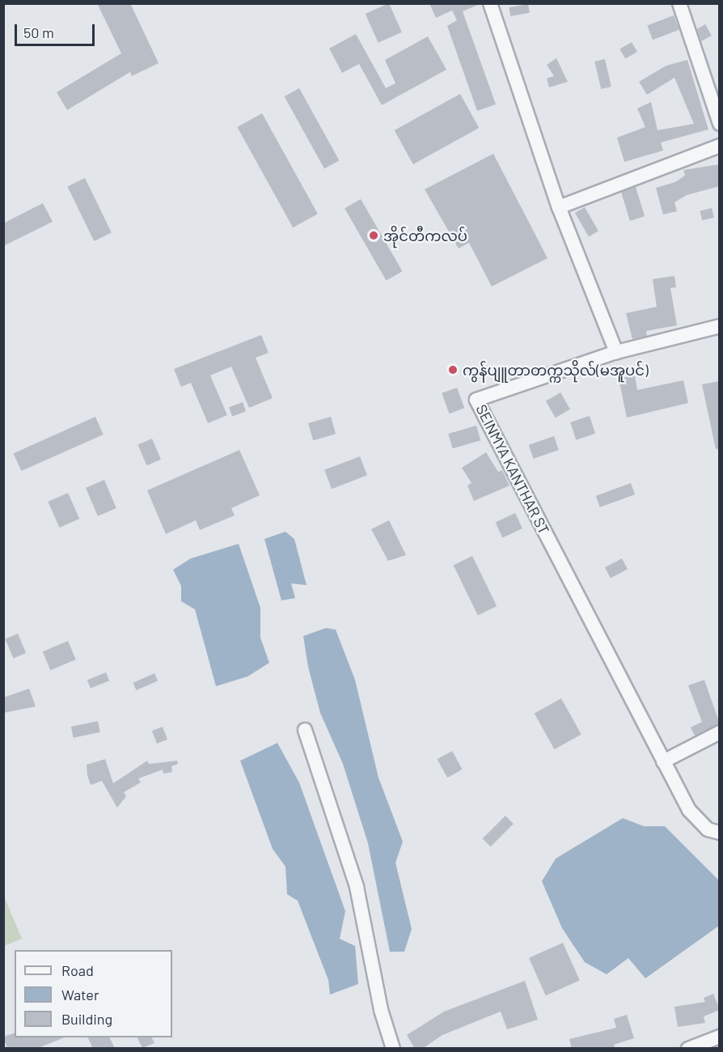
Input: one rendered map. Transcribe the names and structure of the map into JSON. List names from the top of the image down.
{
  "streets": {
    "street": ["SEINMYA KANTHAR ST"]
  },
  "places": ["အိုင်တီကလပ်", "ကွန်ပျူတာတက္ကသိုလ်(မအူပင်)"],
  "legend": ["Road", "Water", "Building"],
  "scale_bar": "50 m"
}
